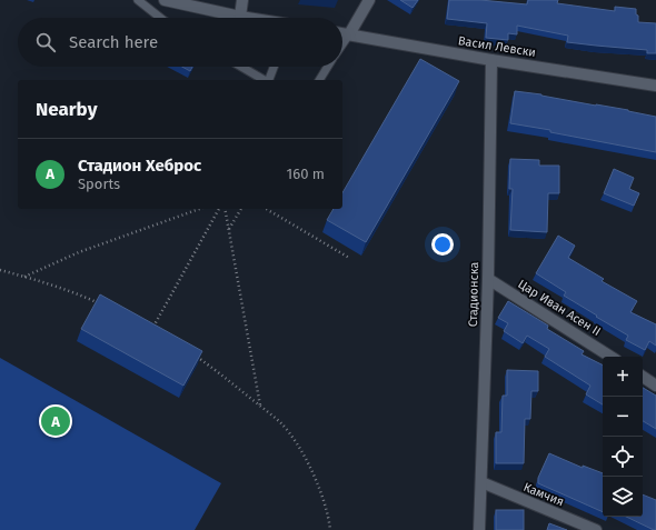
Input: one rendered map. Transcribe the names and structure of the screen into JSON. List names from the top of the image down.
{
  "streets": {
    "street": [
      "Васил Левски",
      "Стадионска",
      "Цар Иван Асен II",
      "Камчия"
    ]
  },
  "crossings": [
    ["Васил Левски", "Стадионска"],
    ["Стадионска", "Цар Иван Асен II"],
    ["Стадионска", "Камчия"]
  ],
  "page": {
    "search": "Search here",
    "heading": "Nearby",
    "list": [
      {
        "mark": "A",
        "name": "Стадион Хеброс",
        "note": "Sports",
        "value": "160 m"
      }
    ],
    "map_buttons": ["+", "−"],
    "pins": "A"
  }
}
